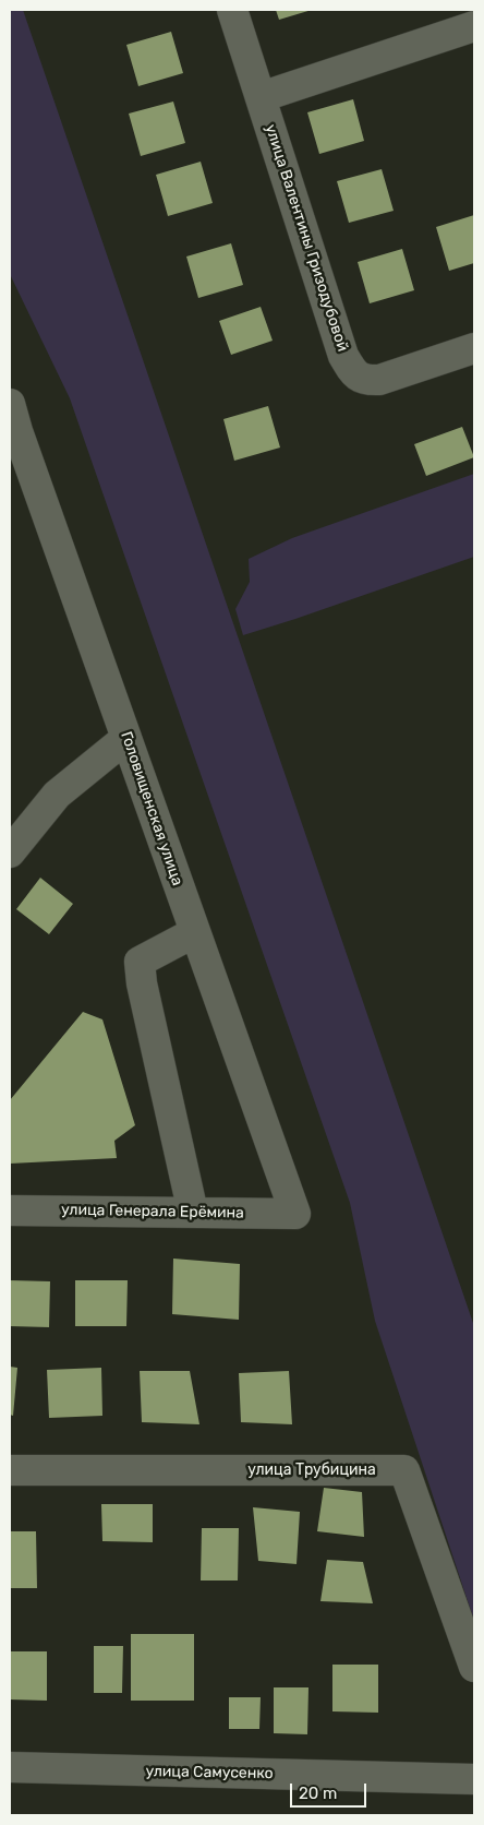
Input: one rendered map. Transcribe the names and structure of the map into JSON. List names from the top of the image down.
{
  "streets": {
    "street": [
      "улица Валентины Гризодубовой",
      "Головищенская улица",
      "улица Генерала Ерёмина",
      "улица Трубицина",
      "улица Самусенко"
    ]
  },
  "crossings": [
    ["Головищенская улица", "улица Генерала Ерёмина"]
  ],
  "scale_bar": "20 m"
}
